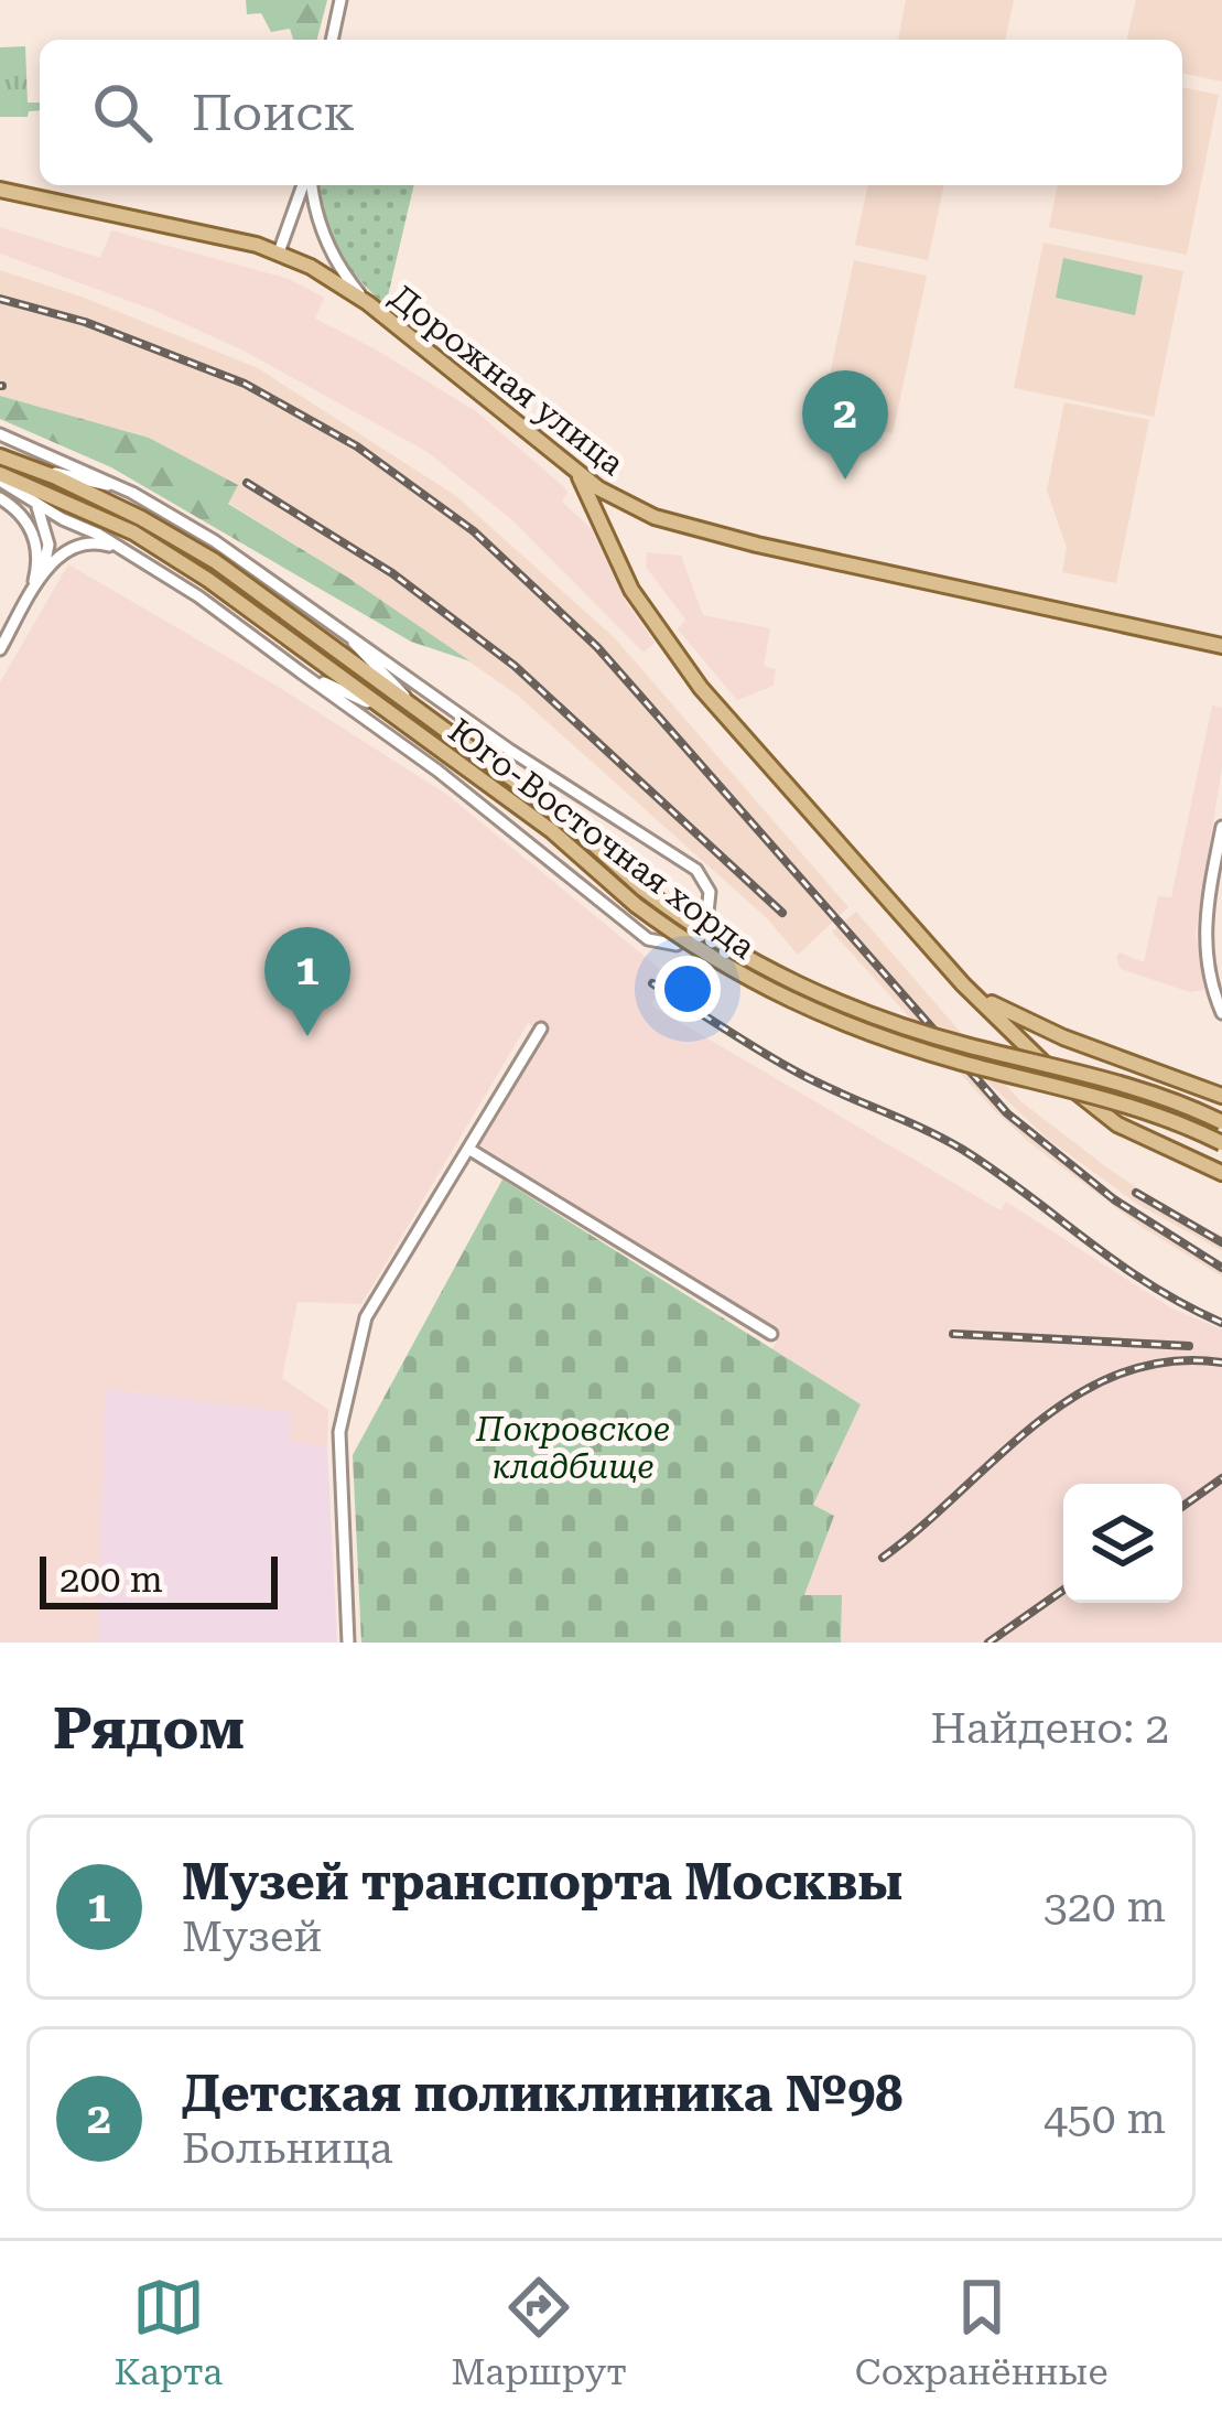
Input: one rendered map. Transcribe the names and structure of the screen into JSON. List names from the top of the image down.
{
  "streets": {
    "main road": ["Дорожная улица", "Юго-Восточная хорда"]
  },
  "parks": ["Покровское кладбище"],
  "scale_bar": "200 m",
  "page": {
    "search": "Поиск",
    "pins": ["2", "1"],
    "scale": "200 m",
    "heading": ["Рядом", "Найдено: 2"],
    "list": [
      {
        "mark": "1",
        "name": "Музей транспорта Москвы",
        "note": "Музей",
        "value": "320 m"
      },
      {
        "mark": "2",
        "name": "Детская поликлиника №98",
        "note": "Больница",
        "value": "450 m"
      }
    ],
    "nav": ["Карта", "Маршрут", "Сохранённые"]
  }
}
